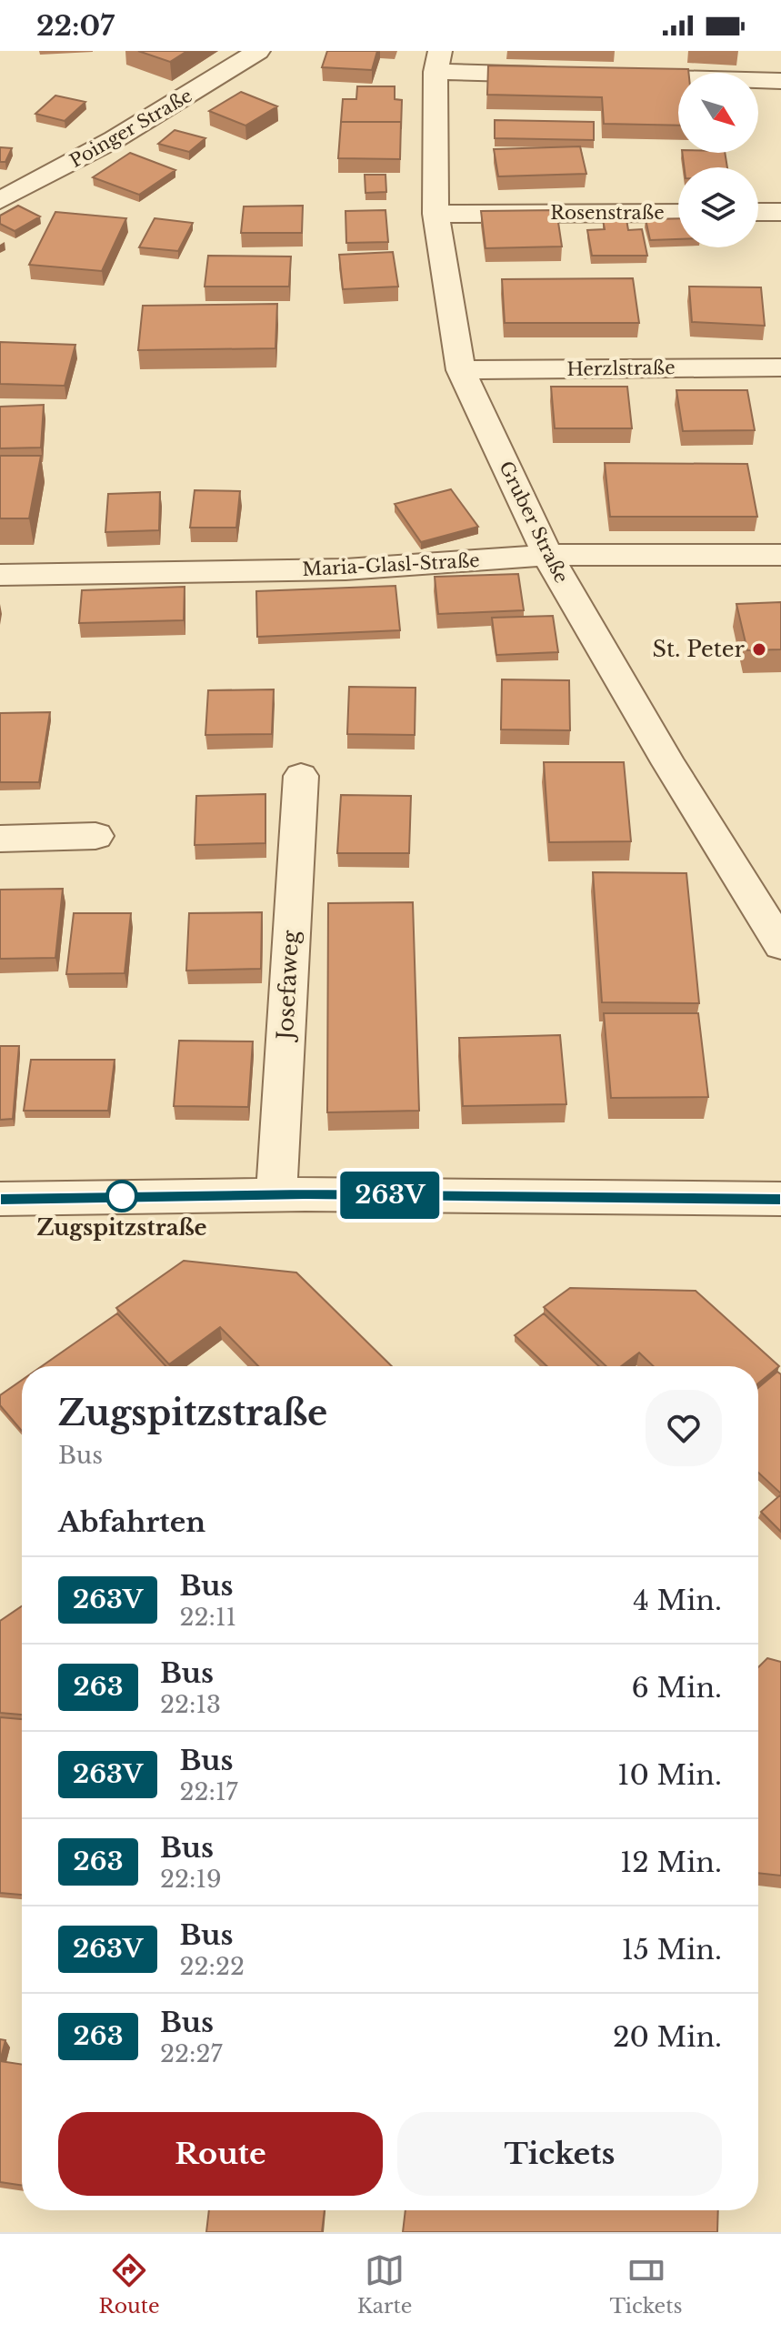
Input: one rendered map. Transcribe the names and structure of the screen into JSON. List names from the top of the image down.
{
  "streets": {
    "street": [
      "Poinger Straße",
      "Rosenstraße",
      "Herzlstraße",
      "Gruber Straße",
      "Maria-Glasl-Straße",
      "Josefaweg"
    ]
  },
  "crossings": [
    ["Rosenstraße", "Gruber Straße"],
    ["Herzlstraße", "Gruber Straße"],
    ["Gruber Straße", "Maria-Glasl-Straße"]
  ],
  "places": ["St. Peter", "Zugspitzstraße"],
  "lines": ["bus line 263V"],
  "north": "bottom right",
  "page": {
    "status": "22:07",
    "on_map": "263V",
    "heading": [
      ["Zugspitzstraße", "Bus"],
      "Abfahrten"
    ],
    "list": [
      {
        "mark": "263V",
        "name": "Bus",
        "note": "22:11",
        "value": "4 Min."
      },
      {
        "mark": "263",
        "name": "Bus",
        "note": "22:13",
        "value": "6 Min."
      },
      {
        "mark": "263V",
        "name": "Bus",
        "note": "22:17",
        "value": "10 Min."
      },
      {
        "mark": "263",
        "name": "Bus",
        "note": "22:19",
        "value": "12 Min."
      },
      {
        "mark": "263V",
        "name": "Bus",
        "note": "22:22",
        "value": "15 Min."
      },
      {
        "mark": "263",
        "name": "Bus",
        "note": "22:27",
        "value": "20 Min."
      }
    ],
    "buttons": ["Route", "Tickets"],
    "tabs": ["Route", "Karte", "Tickets"]
  }
}
